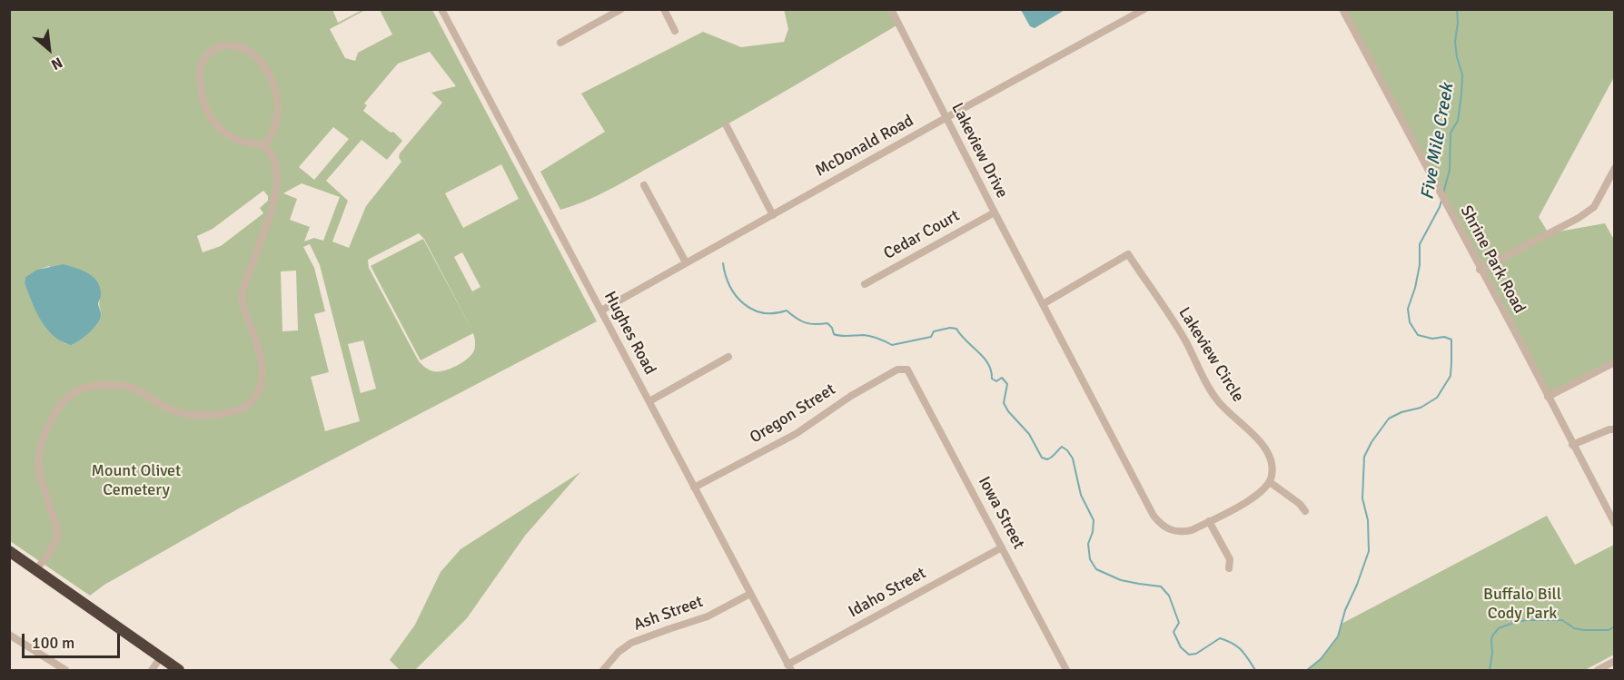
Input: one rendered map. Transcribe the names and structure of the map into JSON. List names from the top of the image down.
{
  "streets": {
    "street": [
      "McDonald Road",
      "Lakeview Drive",
      "Cedar Court",
      "Shrine Park Road",
      "Hughes Road",
      "Lakeview Circle",
      "Oregon Street",
      "Iowa Street",
      "Idaho Street",
      "Ash Street"
    ]
  },
  "crossings": [
    ["McDonald Road", "Lakeview Drive"],
    ["McDonald Road", "Hughes Road"],
    ["Lakeview Drive", "Cedar Court"],
    ["Lakeview Drive", "Lakeview Circle"],
    ["Hughes Road", "Oregon Street"],
    ["Hughes Road", "Idaho Street"],
    ["Hughes Road", "Ash Street"],
    ["Oregon Street", "Iowa Street"],
    ["Iowa Street", "Idaho Street"]
  ],
  "water": ["Five Mile Creek"],
  "parks": ["Mount Olivet Cemetery", "Buffalo Bill Cody Park"],
  "scale_bar": "100 m",
  "north": "bottom right"
}
